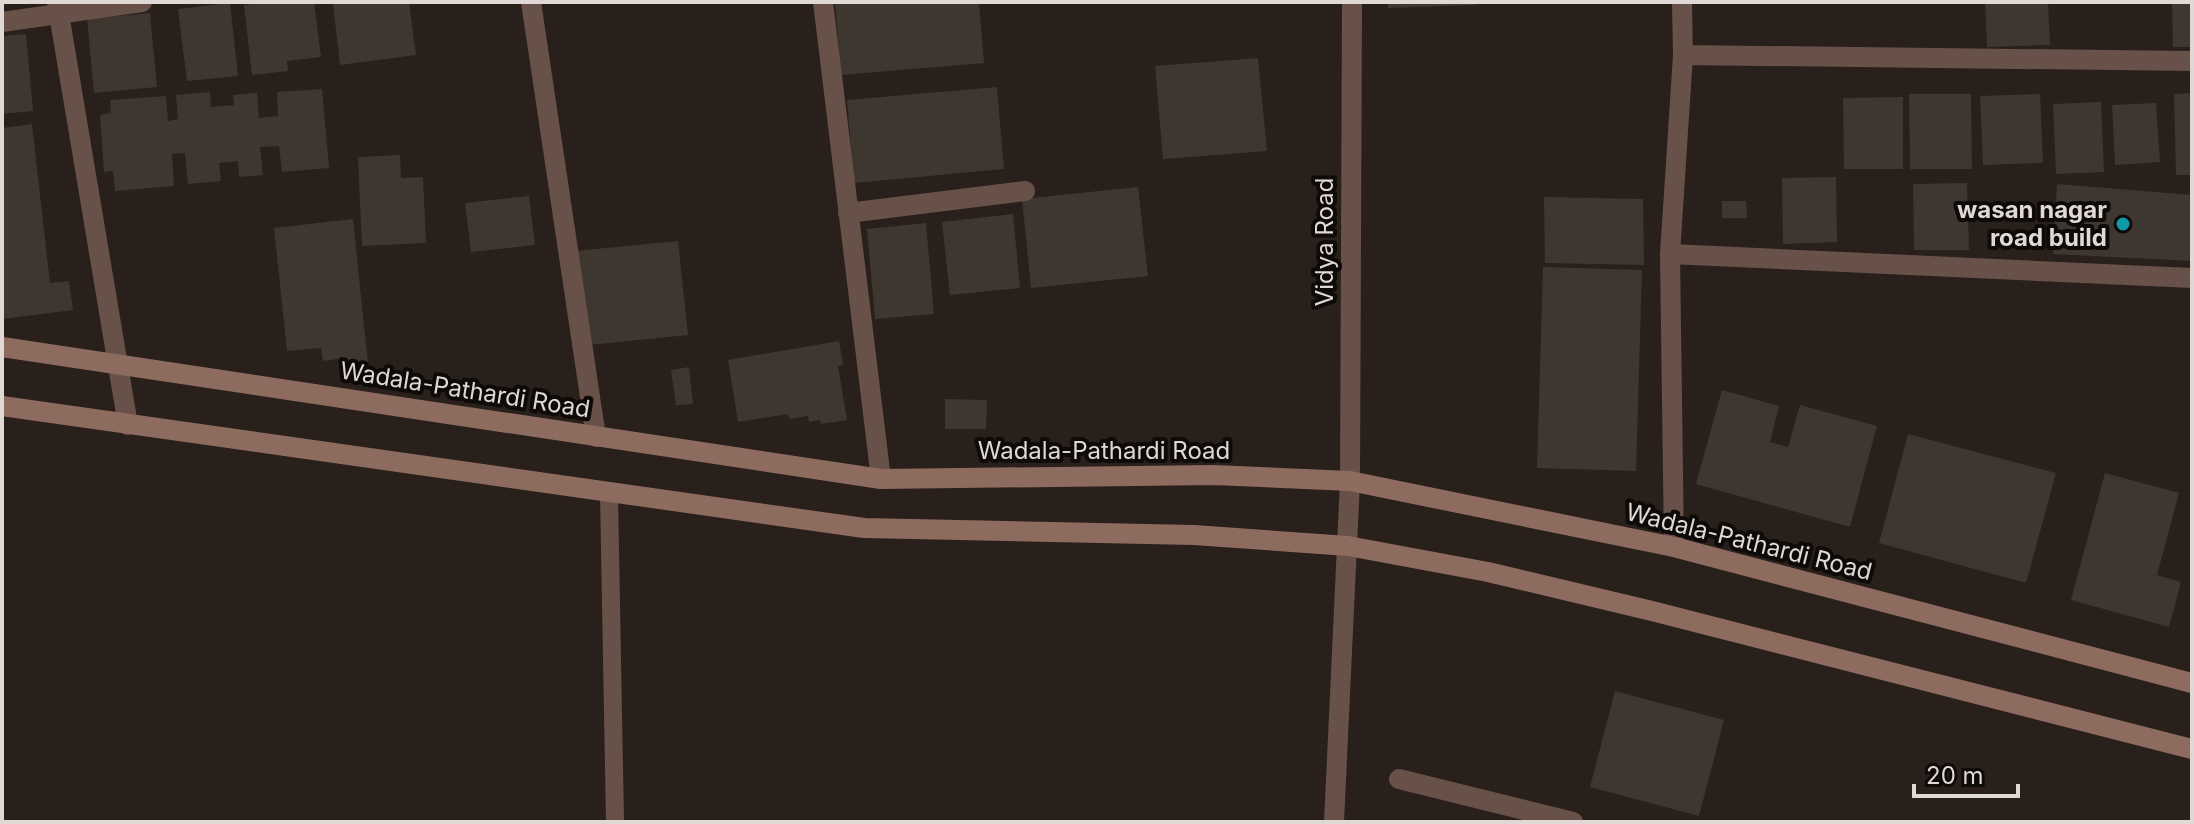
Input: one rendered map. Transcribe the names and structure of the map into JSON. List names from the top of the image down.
{
  "streets": {
    "main road": ["Wadala-Pathardi Road"],
    "street": ["Vidya Road"]
  },
  "crossings": [
    ["Vidya Road", "Wadala-Pathardi Road"]
  ],
  "places": ["wasan nagar road build"],
  "scale_bar": "20 m"
}
